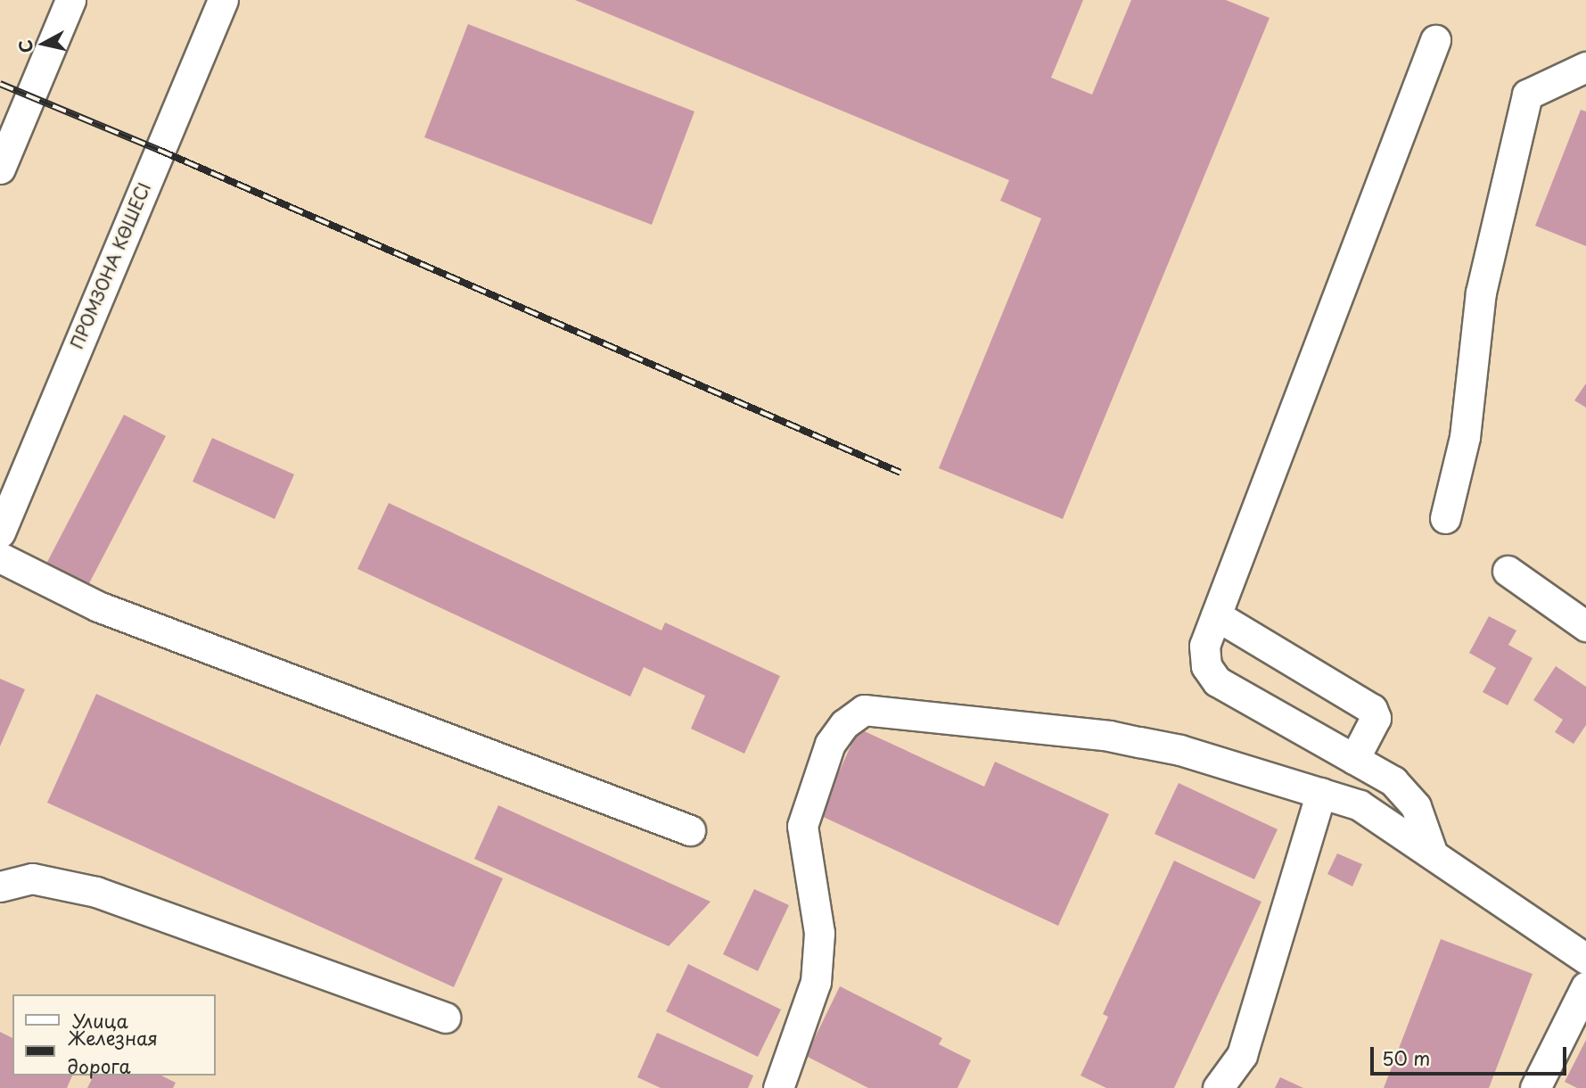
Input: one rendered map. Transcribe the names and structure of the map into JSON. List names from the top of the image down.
{
  "streets": {
    "street": ["ПРОМЗОНА КӨШЕСІ"]
  },
  "legend": ["Улица", "Железная дорога"],
  "scale_bar": "50 m",
  "north": "left"
}
